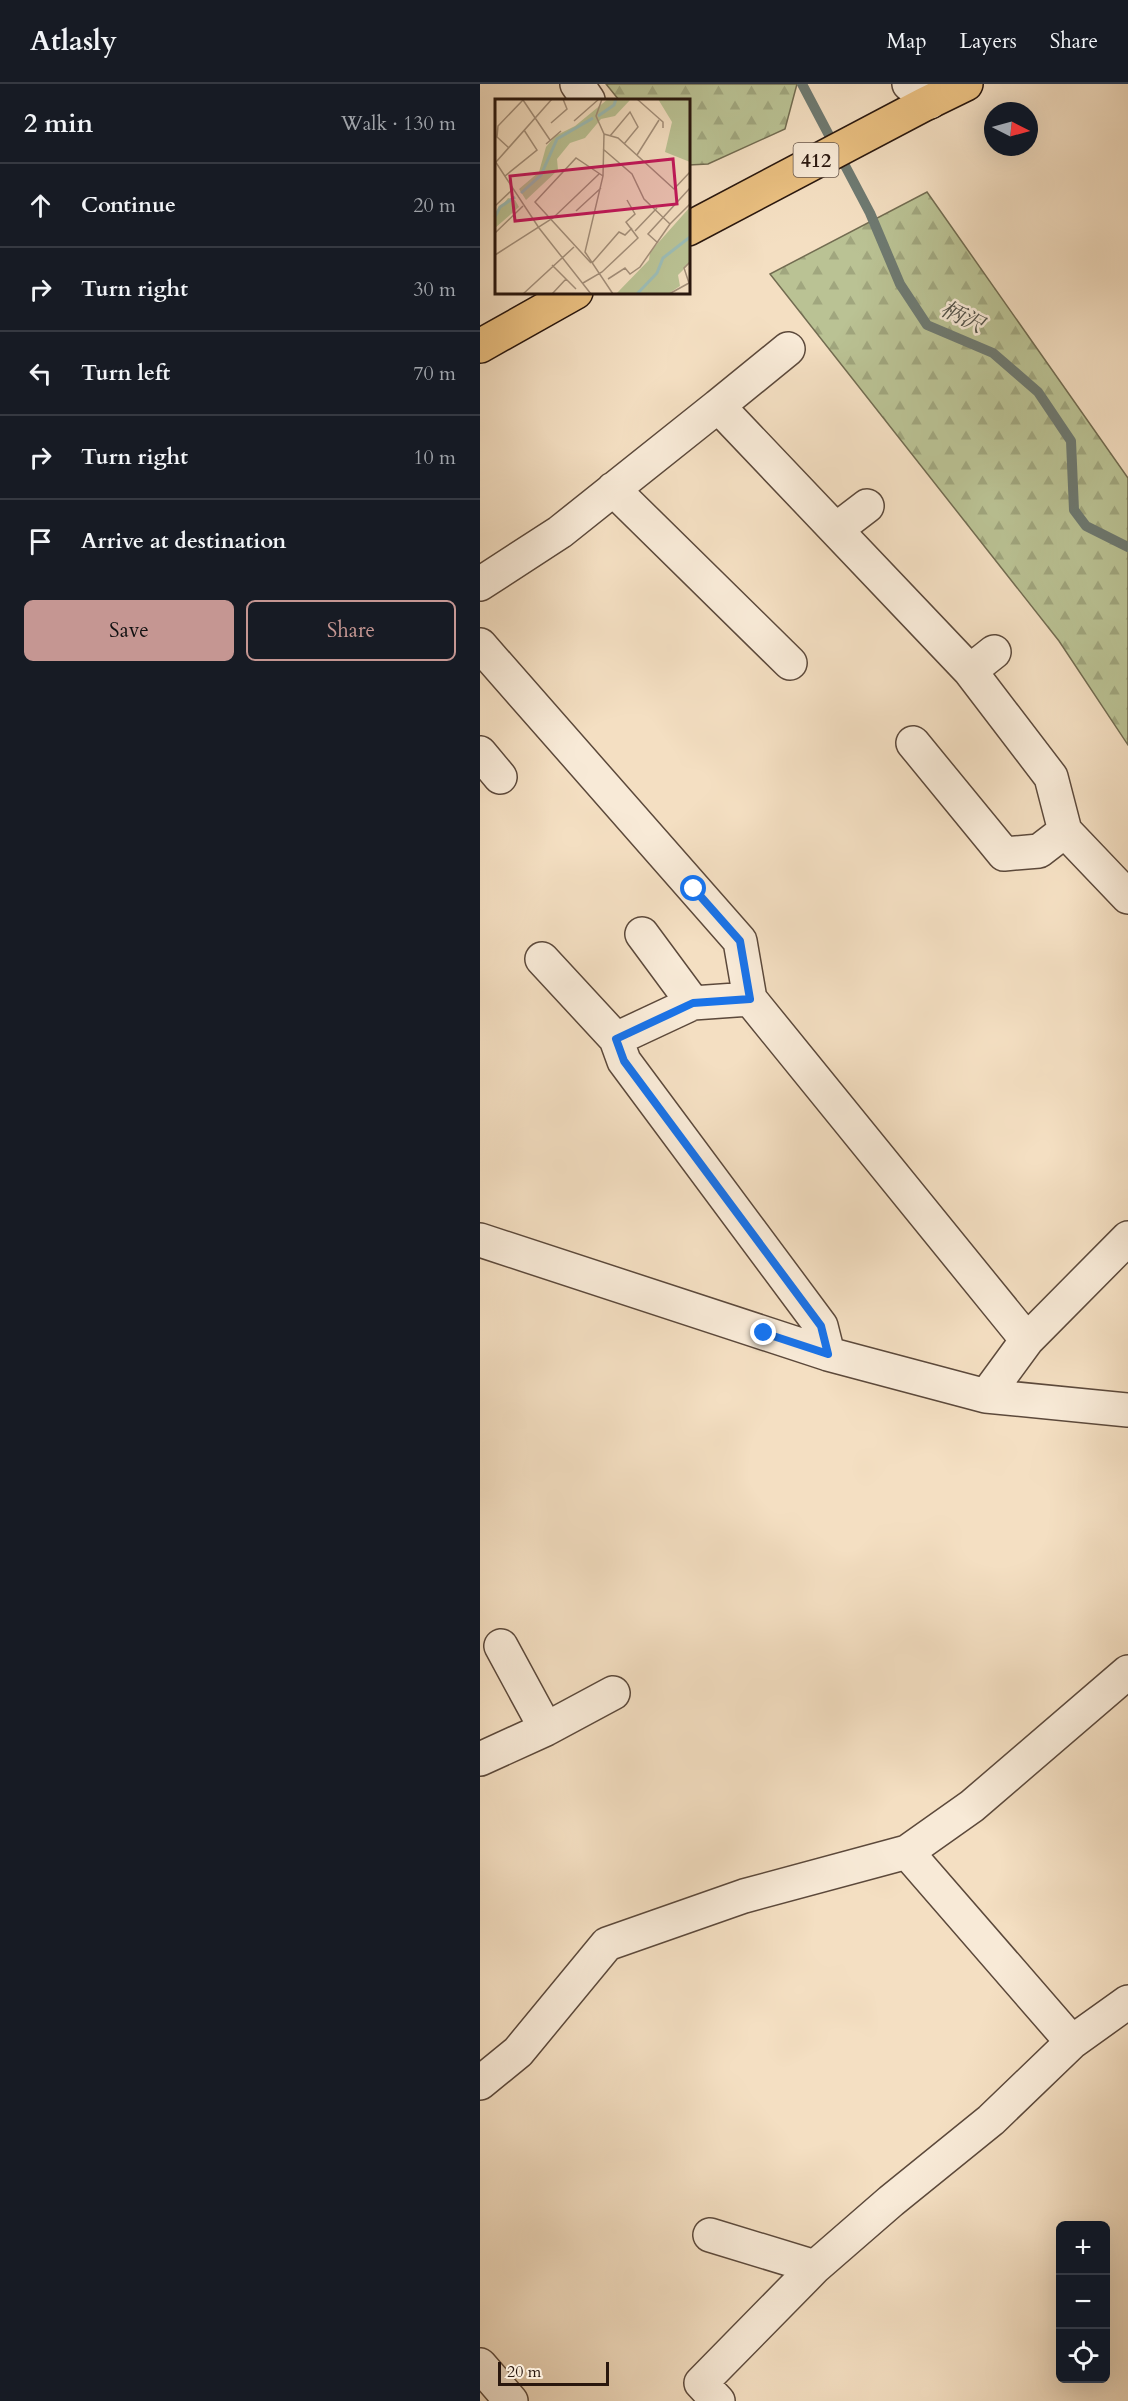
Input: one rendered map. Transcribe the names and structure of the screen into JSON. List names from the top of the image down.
{
  "streets": {
    "highway": ["412"]
  },
  "water": ["柄沢"],
  "scale_bar": "20 m",
  "north": "right",
  "page": {
    "header": "Atlasly",
    "nav": ["Map", "Layers", "Share"],
    "heading": ["2 min", "Walk · 130 m"],
    "list": [
      ["Continue", "20 m"],
      ["Turn right", "30 m"],
      ["Turn left", "70 m"],
      ["Turn right", "10 m"],
      "Arrive at destination"
    ],
    "buttons": ["Save", "Share"],
    "map_buttons": ["+", "−"],
    "scale": "20 m"
  }
}
